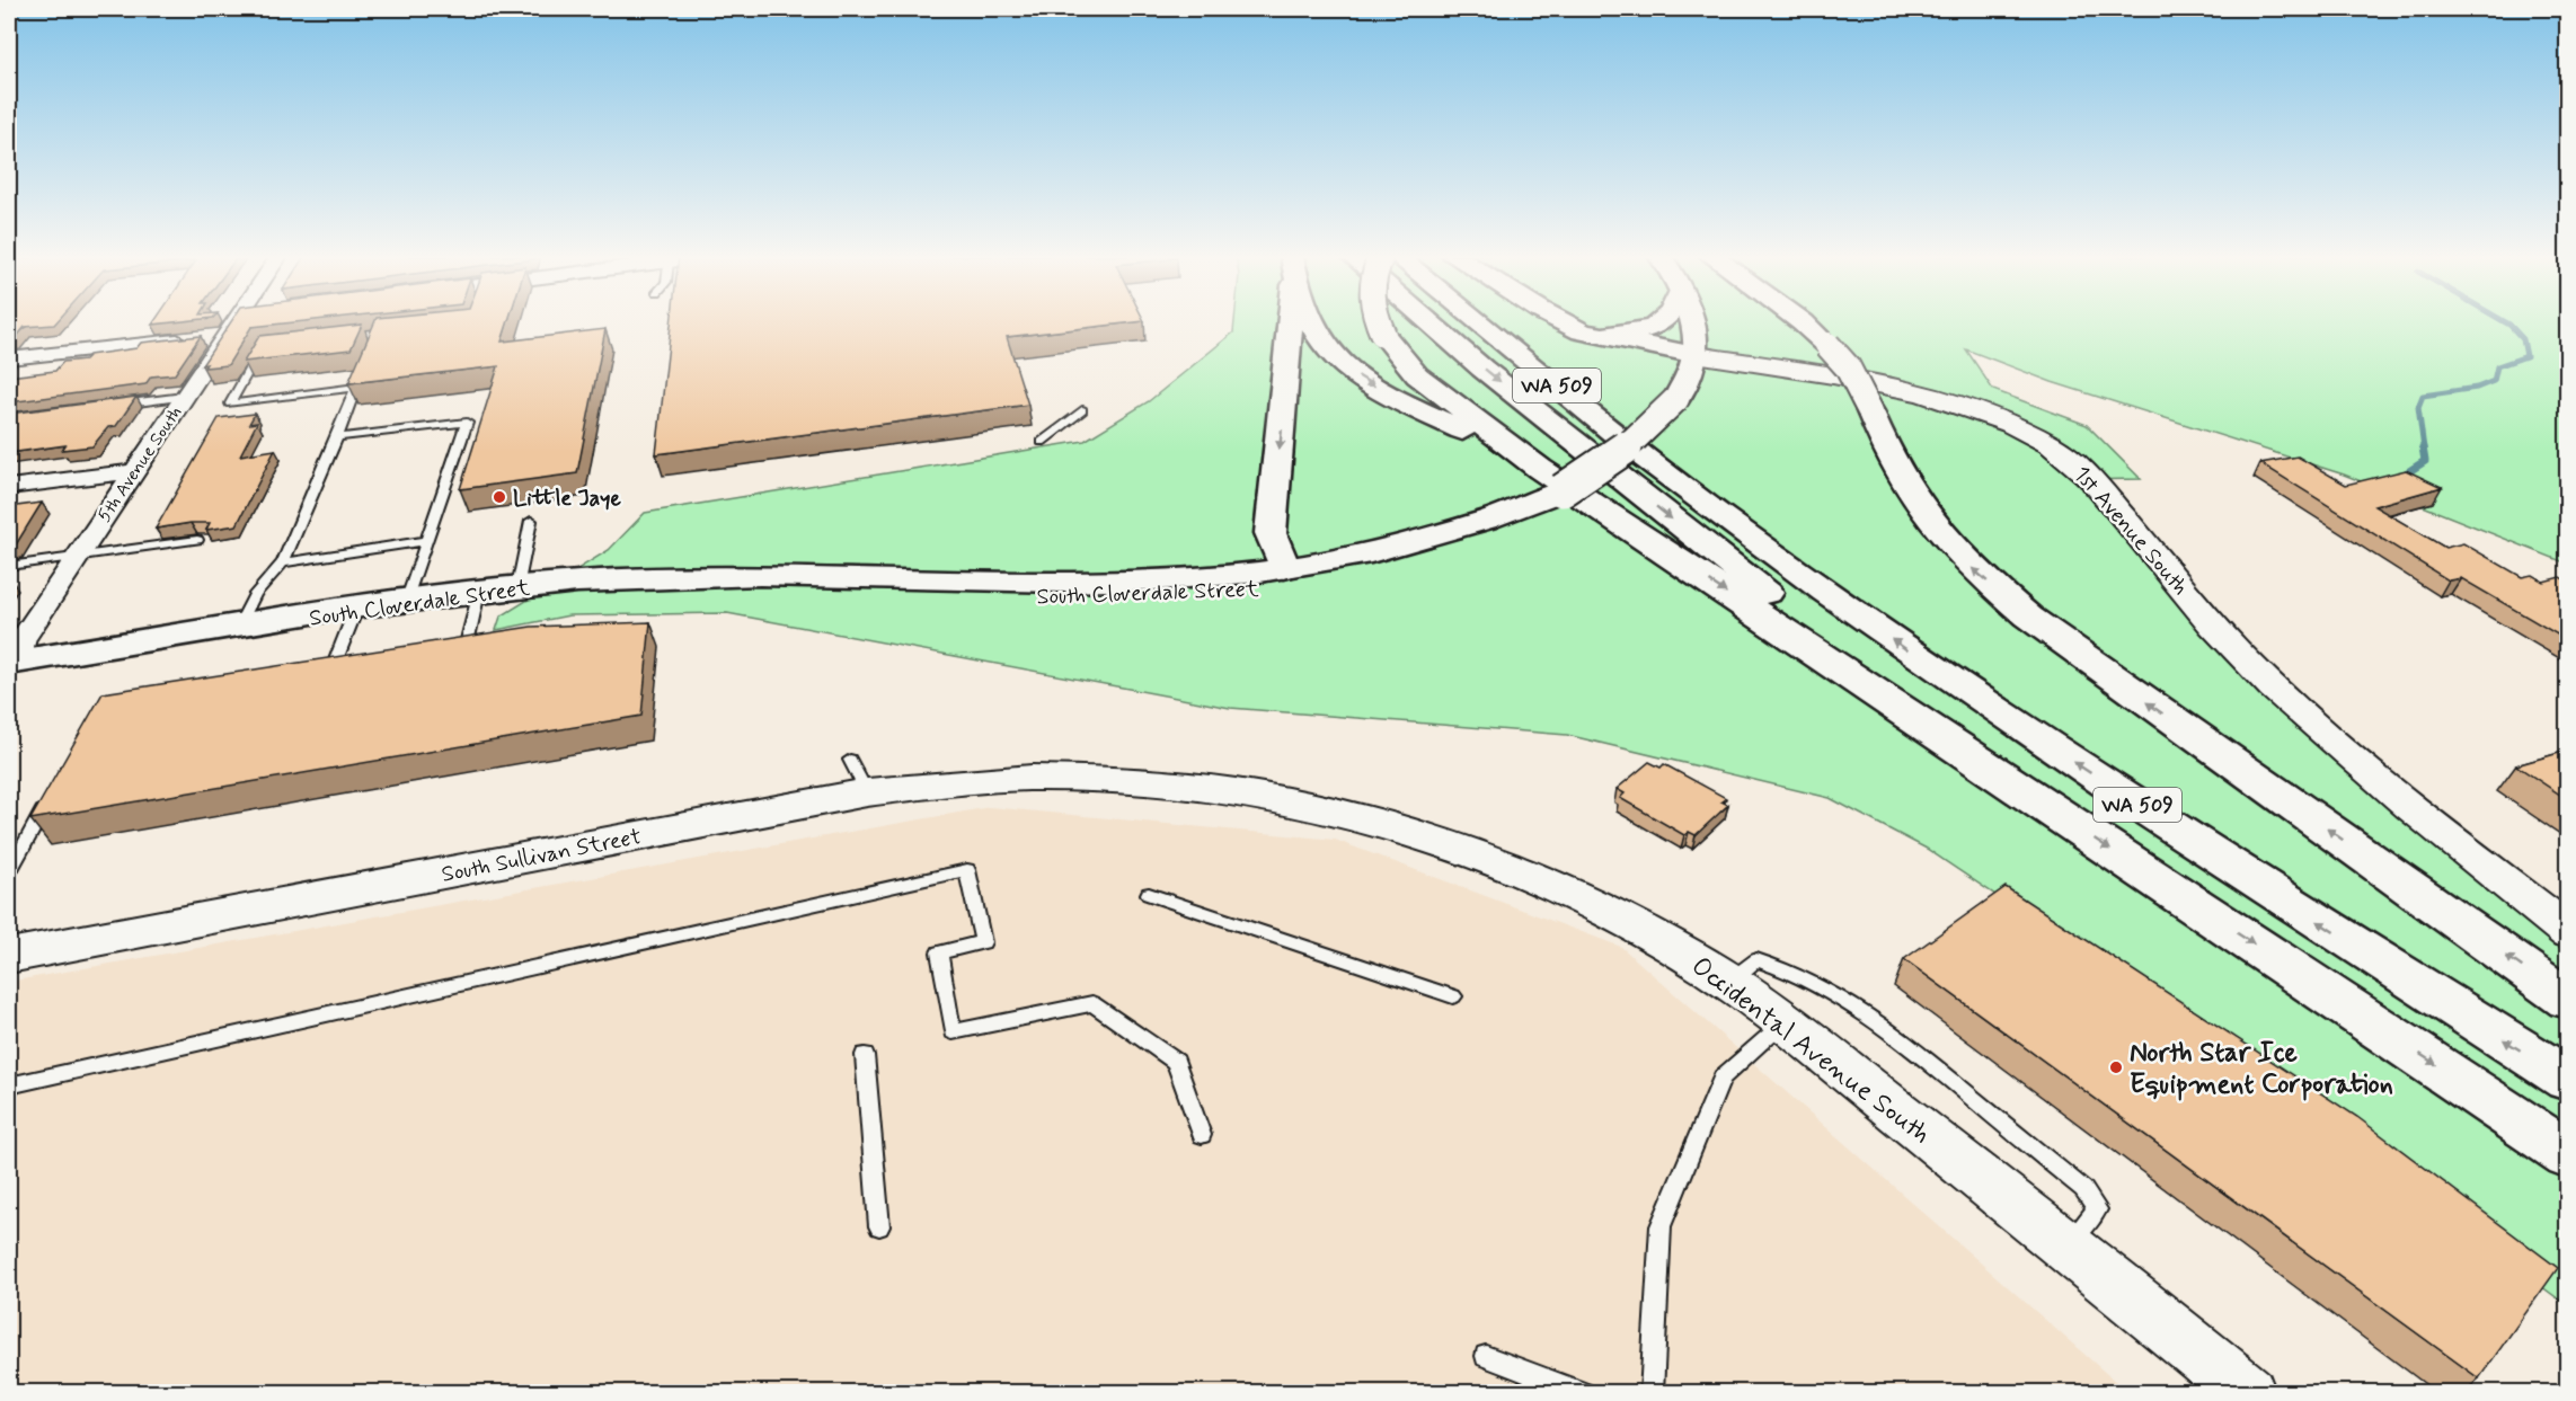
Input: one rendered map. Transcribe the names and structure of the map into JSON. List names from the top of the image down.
{
  "streets": {
    "main road": ["WA 509", "South Cloverdale Street"],
    "street": [
      "5th Avenue South",
      "1st Avenue South",
      "South Sullivan Street",
      "Occidental Avenue South"
    ]
  },
  "crossings": [
    ["5th Avenue South", "South Cloverdale Street"],
    ["1st Avenue South", "South Cloverdale Street"],
    ["South Sullivan Street", "Occidental Avenue South"]
  ],
  "places": ["Little Jaye", "North Star Ice Equipment Corporation"]
}
